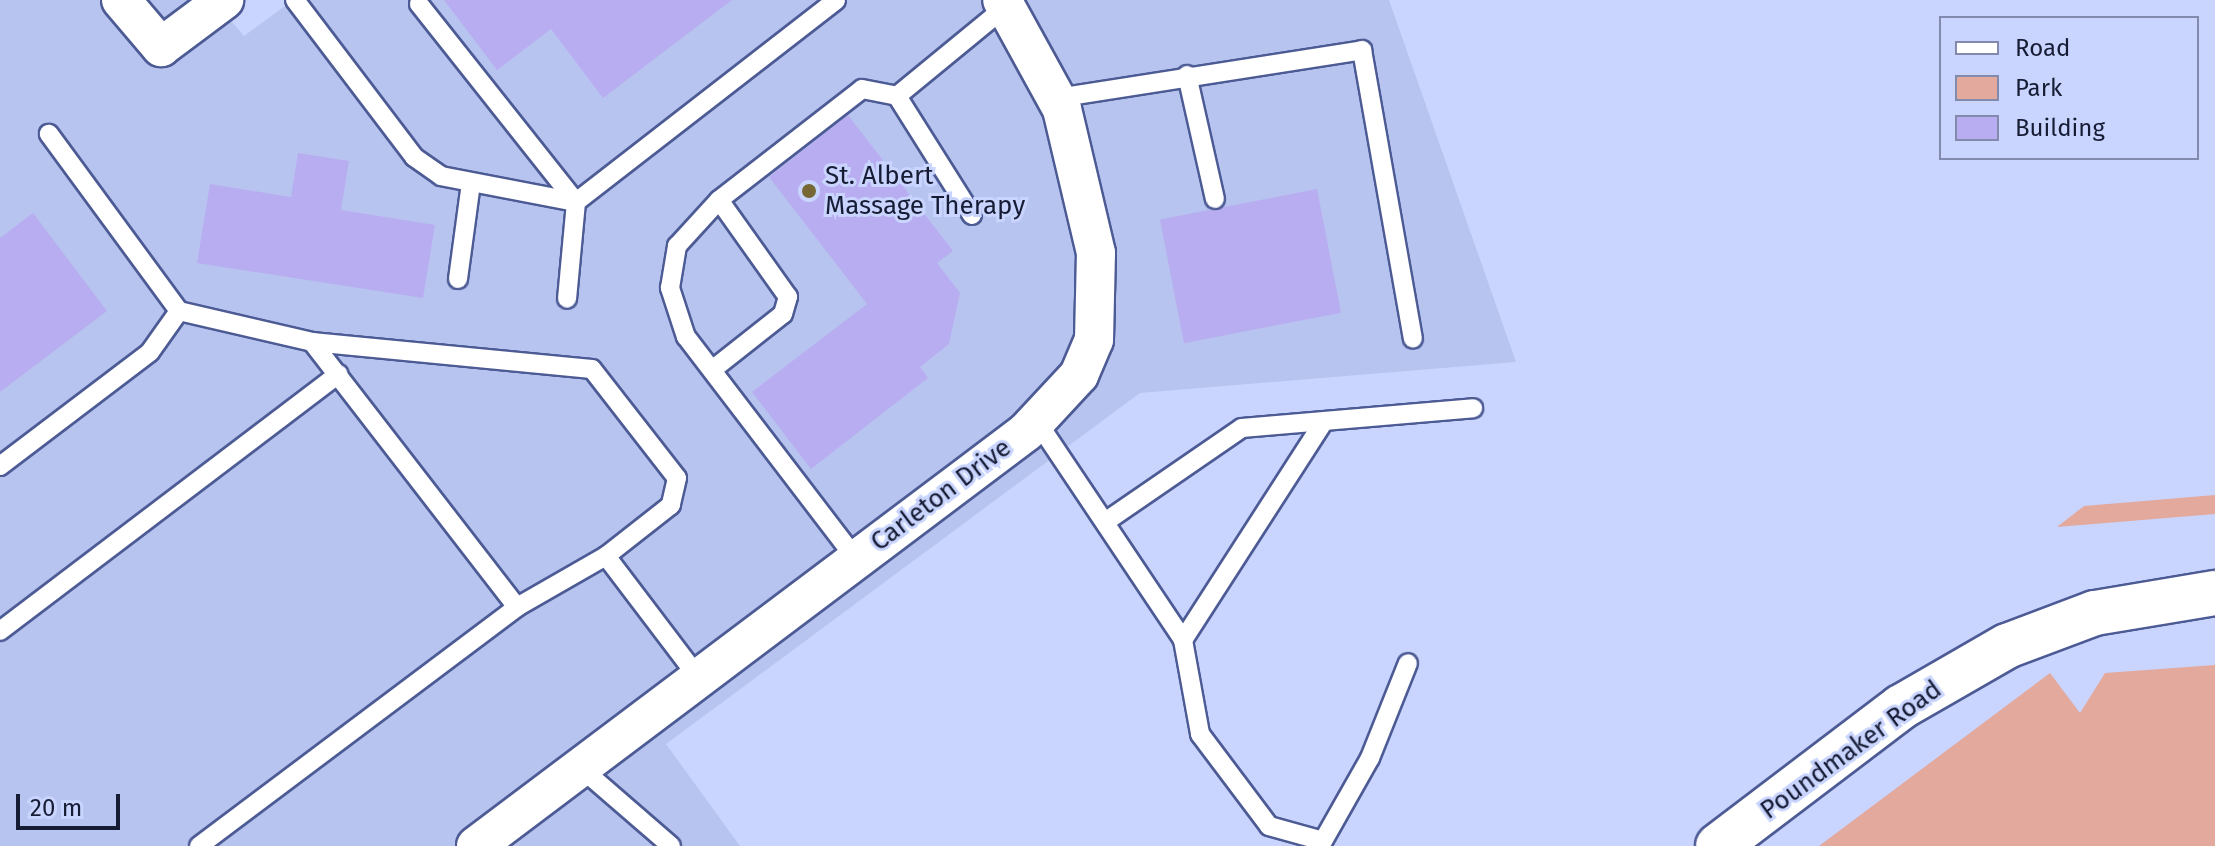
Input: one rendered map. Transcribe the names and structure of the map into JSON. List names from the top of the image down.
{
  "streets": {
    "street": ["Carleton Drive", "Poundmaker Road"]
  },
  "places": ["St. Albert Massage Therapy"],
  "legend": ["Road", "Park", "Building"],
  "scale_bar": "20 m"
}
